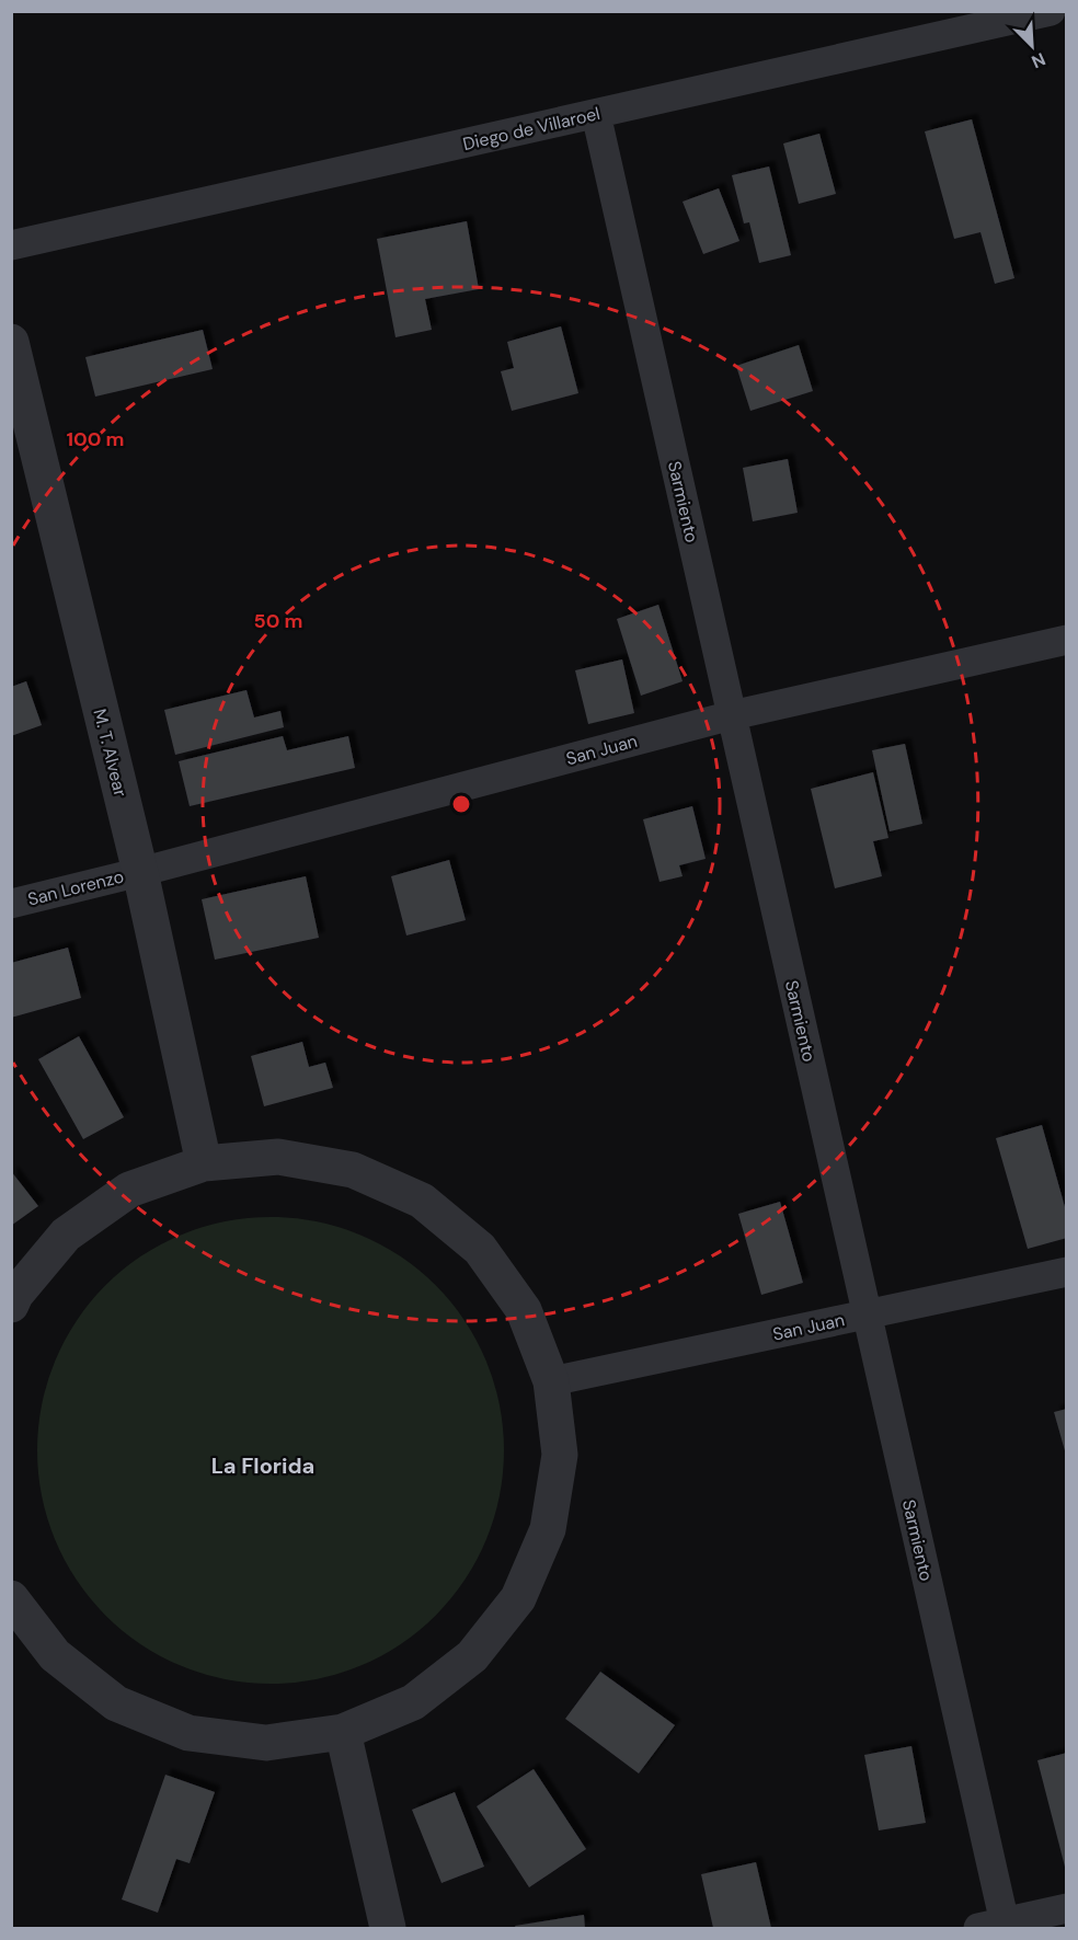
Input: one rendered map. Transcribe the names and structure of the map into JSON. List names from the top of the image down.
{
  "streets": {
    "street": [
      "Diego de Villaroel",
      "Sarmiento",
      "San Juan",
      "M. T. Alvear",
      "San Lorenzo"
    ]
  },
  "crossings": [
    ["Diego de Villaroel", "Sarmiento"],
    ["Sarmiento", "San Juan"],
    ["San Juan", "M. T. Alvear"],
    ["San Juan", "San Lorenzo"],
    ["M. T. Alvear", "San Lorenzo"]
  ],
  "districts": ["La Florida"],
  "north": "bottom right",
  "rings": ["100 m", "50 m"]
}
